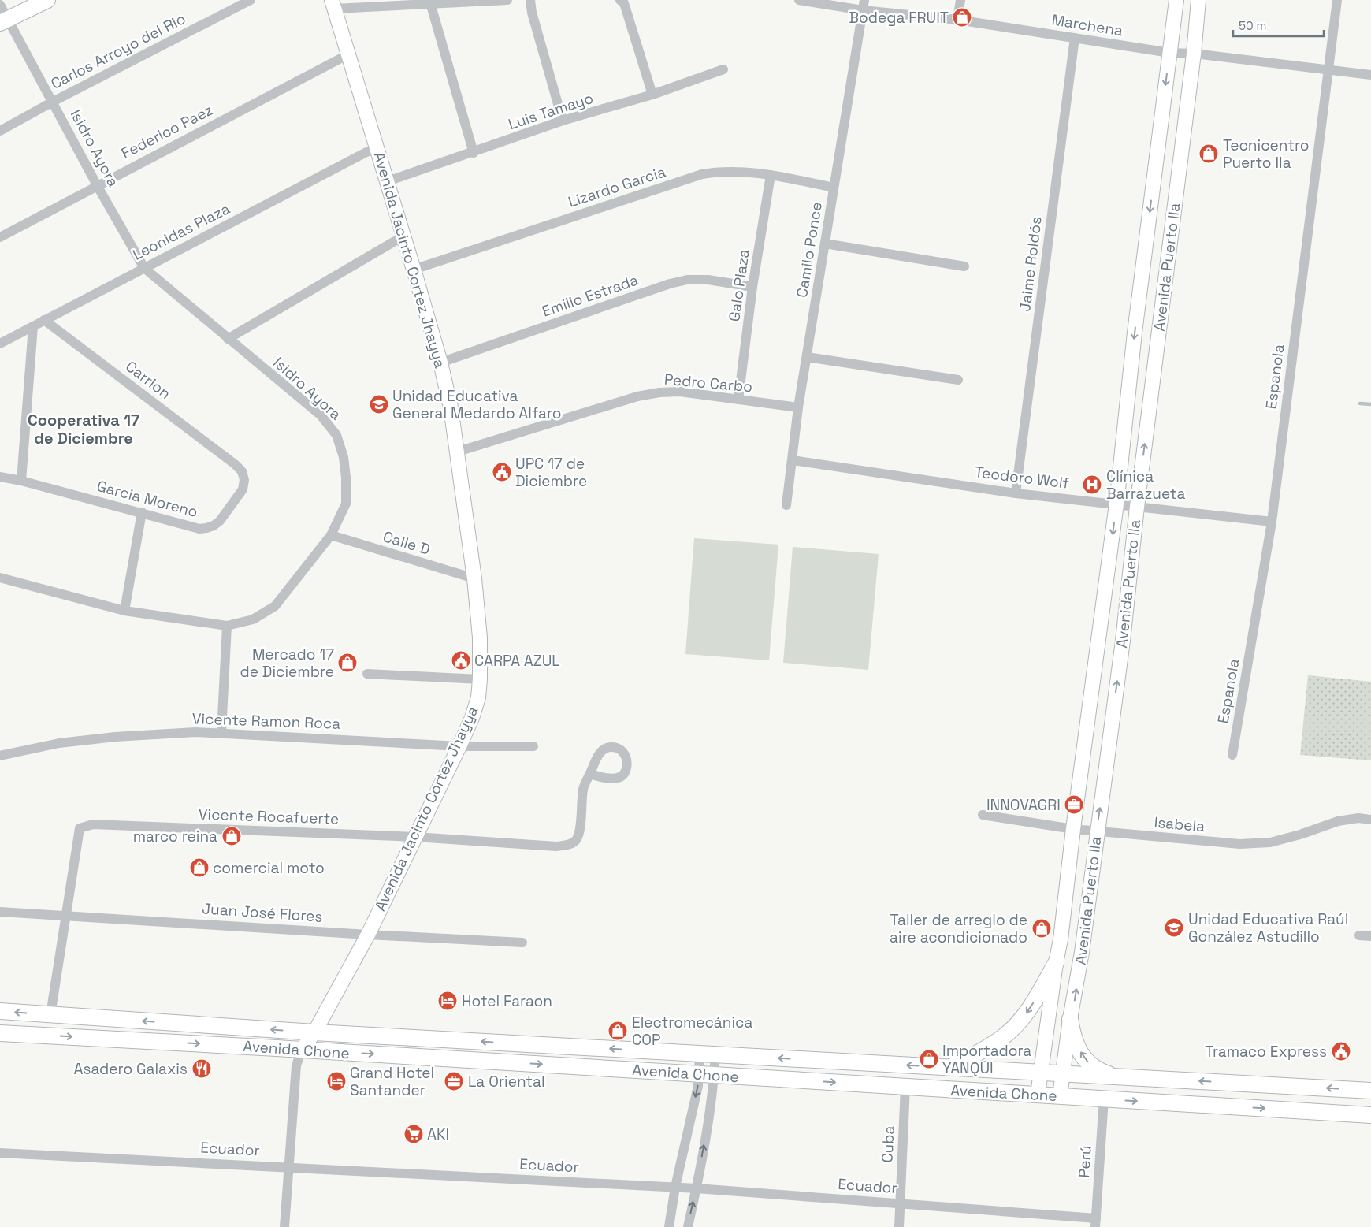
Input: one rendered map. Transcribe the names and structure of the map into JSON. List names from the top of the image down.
{
  "streets": {
    "main road": ["Avenida Chone"],
    "street": [
      "Marchena",
      "Carlos Arroyo del Rio",
      "Luis Tamayo",
      "Federico Paez",
      "Isidro Ayora",
      "Lizardo Garcia",
      "Leonidas Plaza",
      "Camilo Ponce",
      "Avenida Jacinto Cortez Jhayya",
      "Jaime Roldós",
      "Avenida Puerto Ila",
      "Galo Plaza",
      "Emilio Estrada",
      "Espanola",
      "Carrion",
      "Pedro Carbo",
      "Teodoro Wolf",
      "Garcia Moreno",
      "Calle D",
      "Vicente Ramon Roca",
      "Vicente Rocafuerte",
      "Isabela",
      "Juan José Flores",
      "Cuba",
      "Ecuador",
      "Perú"
    ]
  },
  "crossings": [
    ["Marchena", "Camilo Ponce"],
    ["Marchena", "Jaime Roldós"],
    ["Marchena", "Avenida Puerto Ila"],
    ["Marchena", "Espanola"],
    ["Carlos Arroyo del Rio", "Isidro Ayora"],
    ["Luis Tamayo", "Avenida Jacinto Cortez Jhayya"],
    ["Federico Paez", "Isidro Ayora"],
    ["Federico Paez", "Avenida Jacinto Cortez Jhayya"],
    ["Isidro Ayora", "Leonidas Plaza"],
    ["Isidro Ayora", "Calle D"],
    ["Lizardo Garcia", "Camilo Ponce"],
    ["Lizardo Garcia", "Avenida Jacinto Cortez Jhayya"],
    ["Lizardo Garcia", "Galo Plaza"],
    ["Leonidas Plaza", "Avenida Jacinto Cortez Jhayya"],
    ["Leonidas Plaza", "Carrion"],
    ["Camilo Ponce", "Pedro Carbo"],
    ["Camilo Ponce", "Teodoro Wolf"],
    ["Avenida Jacinto Cortez Jhayya", "Emilio Estrada"],
    ["Avenida Jacinto Cortez Jhayya", "Pedro Carbo"],
    ["Avenida Jacinto Cortez Jhayya", "Calle D"],
    ["Avenida Jacinto Cortez Jhayya", "Vicente Ramon Roca"],
    ["Avenida Jacinto Cortez Jhayya", "Vicente Rocafuerte"],
    ["Avenida Jacinto Cortez Jhayya", "Juan José Flores"],
    ["Avenida Jacinto Cortez Jhayya", "Avenida Chone"],
    ["Jaime Roldós", "Teodoro Wolf"],
    ["Avenida Puerto Ila", "Teodoro Wolf"],
    ["Avenida Puerto Ila", "Isabela"],
    ["Avenida Puerto Ila", "Avenida Chone"],
    ["Galo Plaza", "Emilio Estrada"],
    ["Galo Plaza", "Pedro Carbo"],
    ["Espanola", "Teodoro Wolf"],
    ["Carrion", "Garcia Moreno"],
    ["Vicente Rocafuerte", "Juan José Flores"],
    ["Vicente Rocafuerte", "Avenida Chone"],
    ["Avenida Chone", "Cuba"],
    ["Avenida Chone", "Perú"],
    ["Cuba", "Ecuador"],
    ["Ecuador", "Perú"]
  ],
  "districts": ["Cooperativa 17 de Diciembre"],
  "places": {
    "shop": [
      "Bodega FRUIT",
      "Tecnicentro Puerto Ila",
      "Mercado 17 de Diciembre",
      "marco reina",
      "comercial moto",
      "Taller de arreglo de aire acondicionado",
      "Electromecánica COP",
      "Importadora YANQUI"
    ],
    "school or university": ["Unidad Educativa General Medardo Alfaro", "Unidad Educativa Raúl González Astudillo"],
    "public building": ["UPC 17 de Diciembre", "CARPA AZUL", "Tramaco Express"],
    "hospital": ["Clínica Barrazueta"],
    "office": ["INNOVAGRI", "La Oriental"],
    "hotel": ["Hotel Faraon", "Grand Hotel Santander"],
    "restaurant": ["Asadero Galaxis"],
    "supermarket": ["AKI"]
  },
  "scale_bar": "50 m"
}
